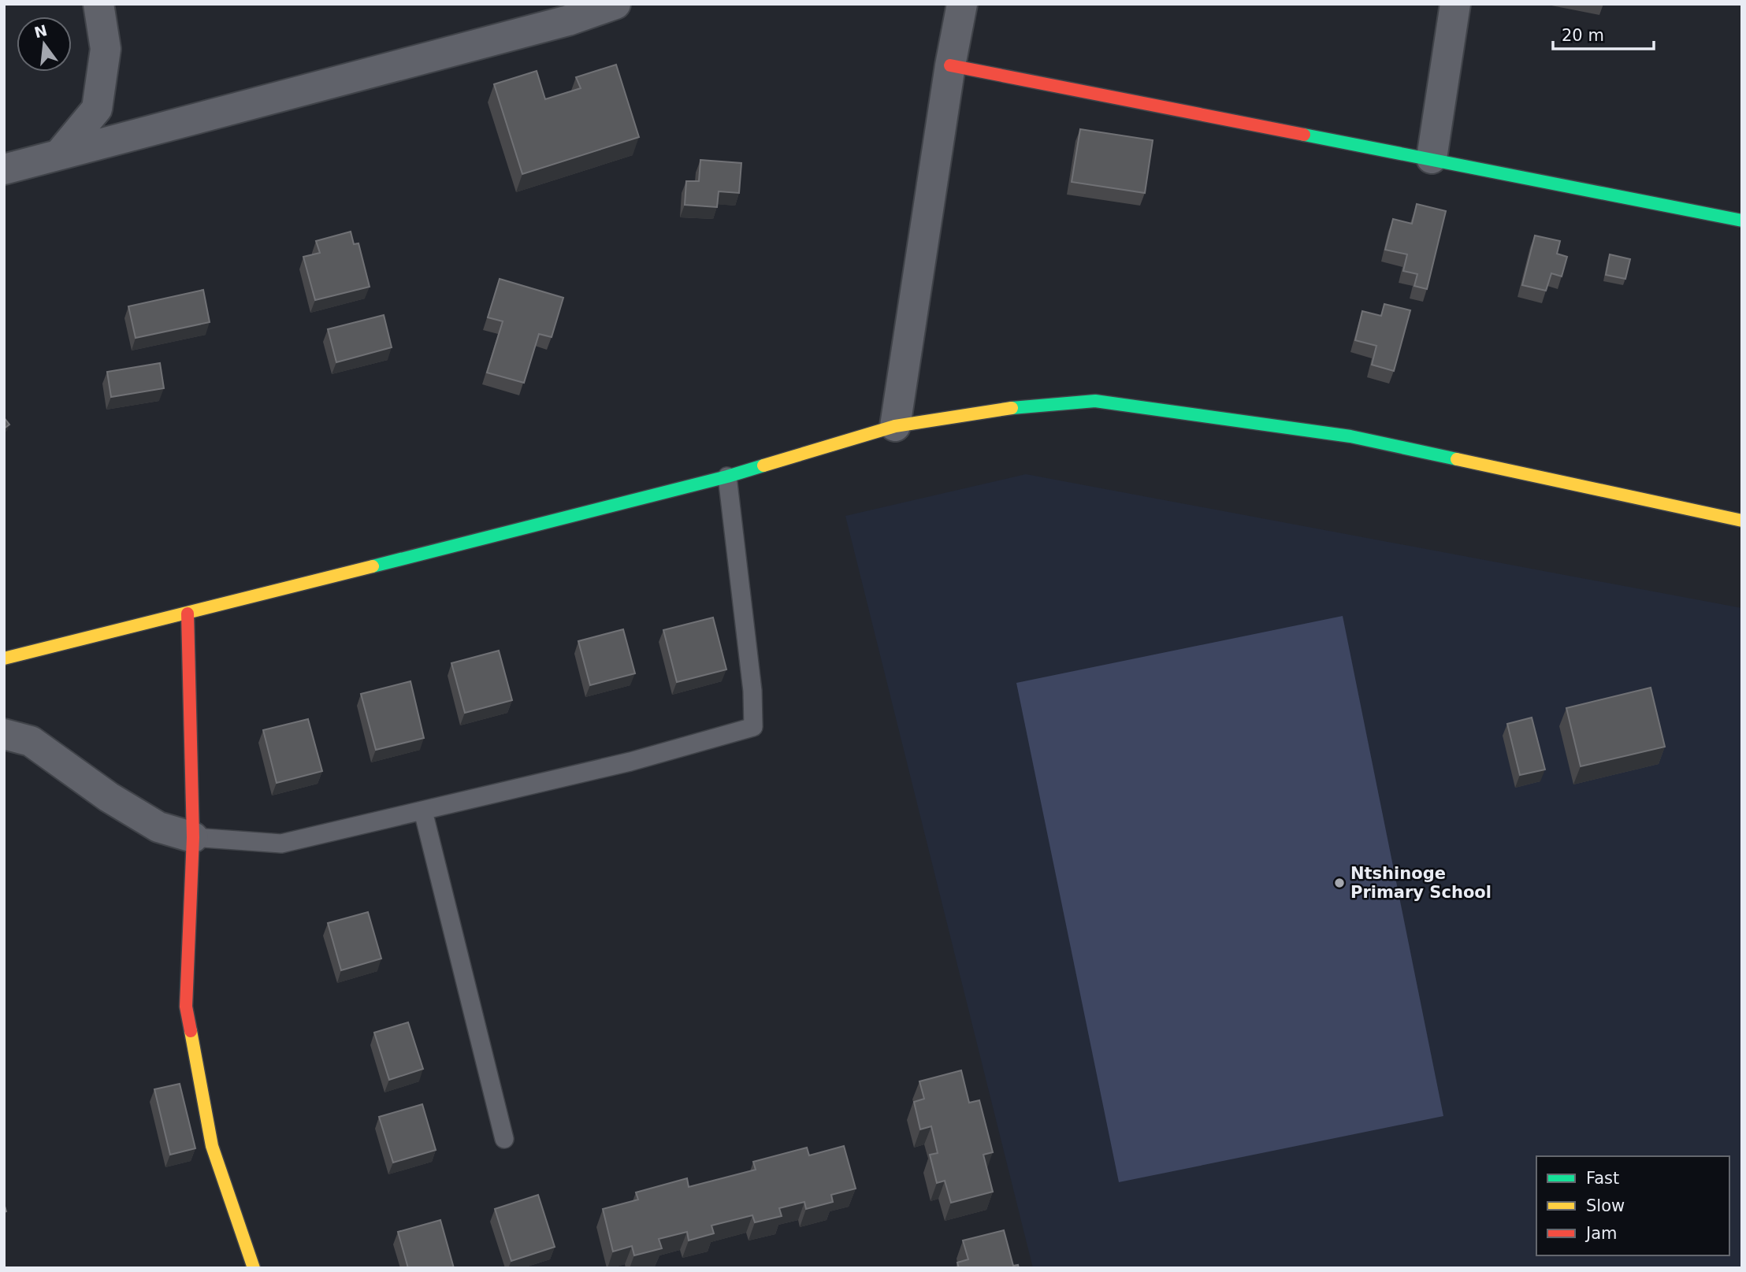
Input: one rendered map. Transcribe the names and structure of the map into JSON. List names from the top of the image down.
{
  "places": ["Ntshinoge Primary School"],
  "legend": ["Fast", "Slow", "Jam"],
  "scale_bar": "20 m",
  "north": "top"
}
